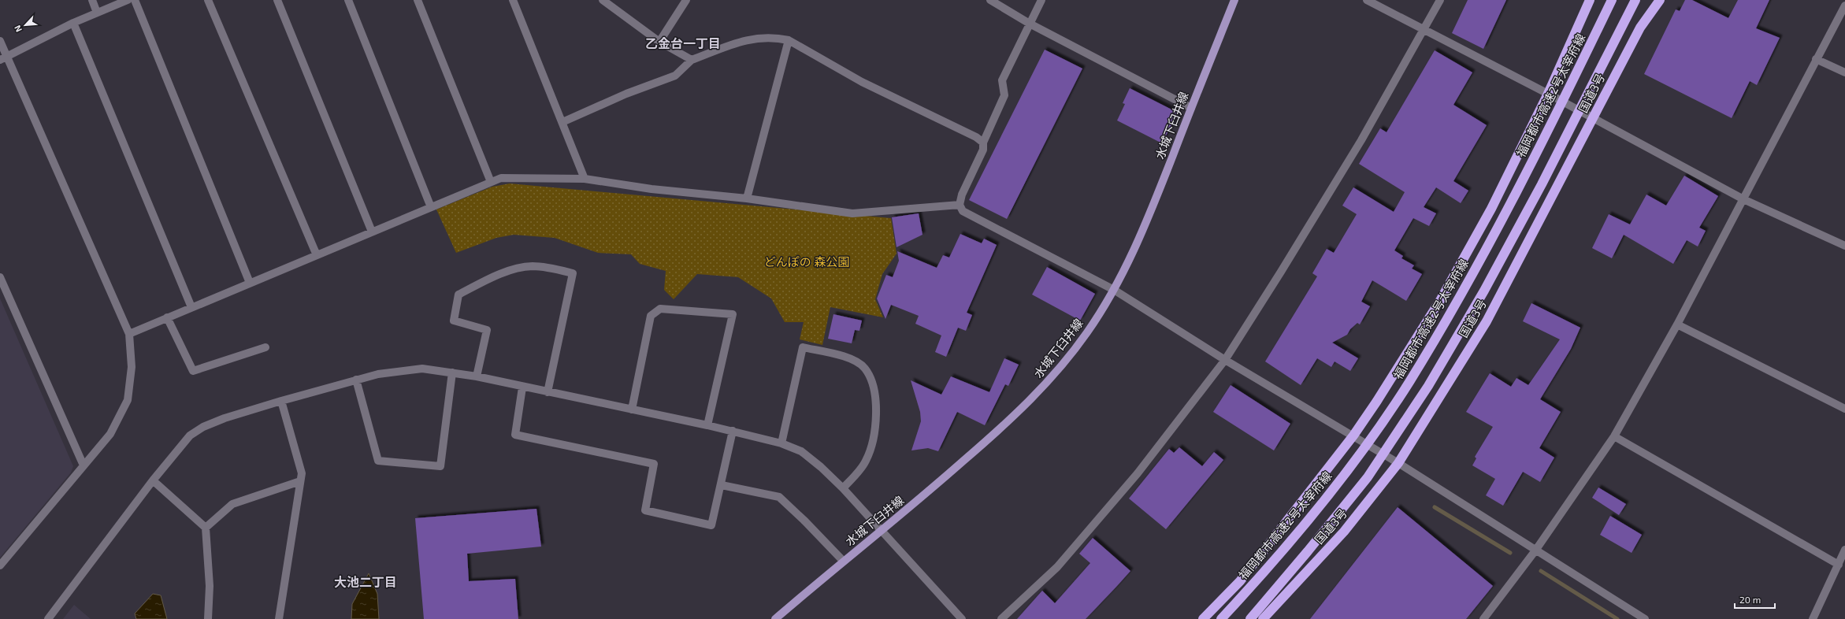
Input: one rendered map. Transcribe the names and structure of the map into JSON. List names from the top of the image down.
{
  "streets": {
    "highway": ["国道3号", "福岡都市高速2号太宰府線"],
    "main road": ["水城下臼井線"]
  },
  "districts": ["乙金台一丁目", "大池二丁目"],
  "parks": ["どんぽの 森公園"],
  "scale_bar": "20 m",
  "north": "bottom left"
}
